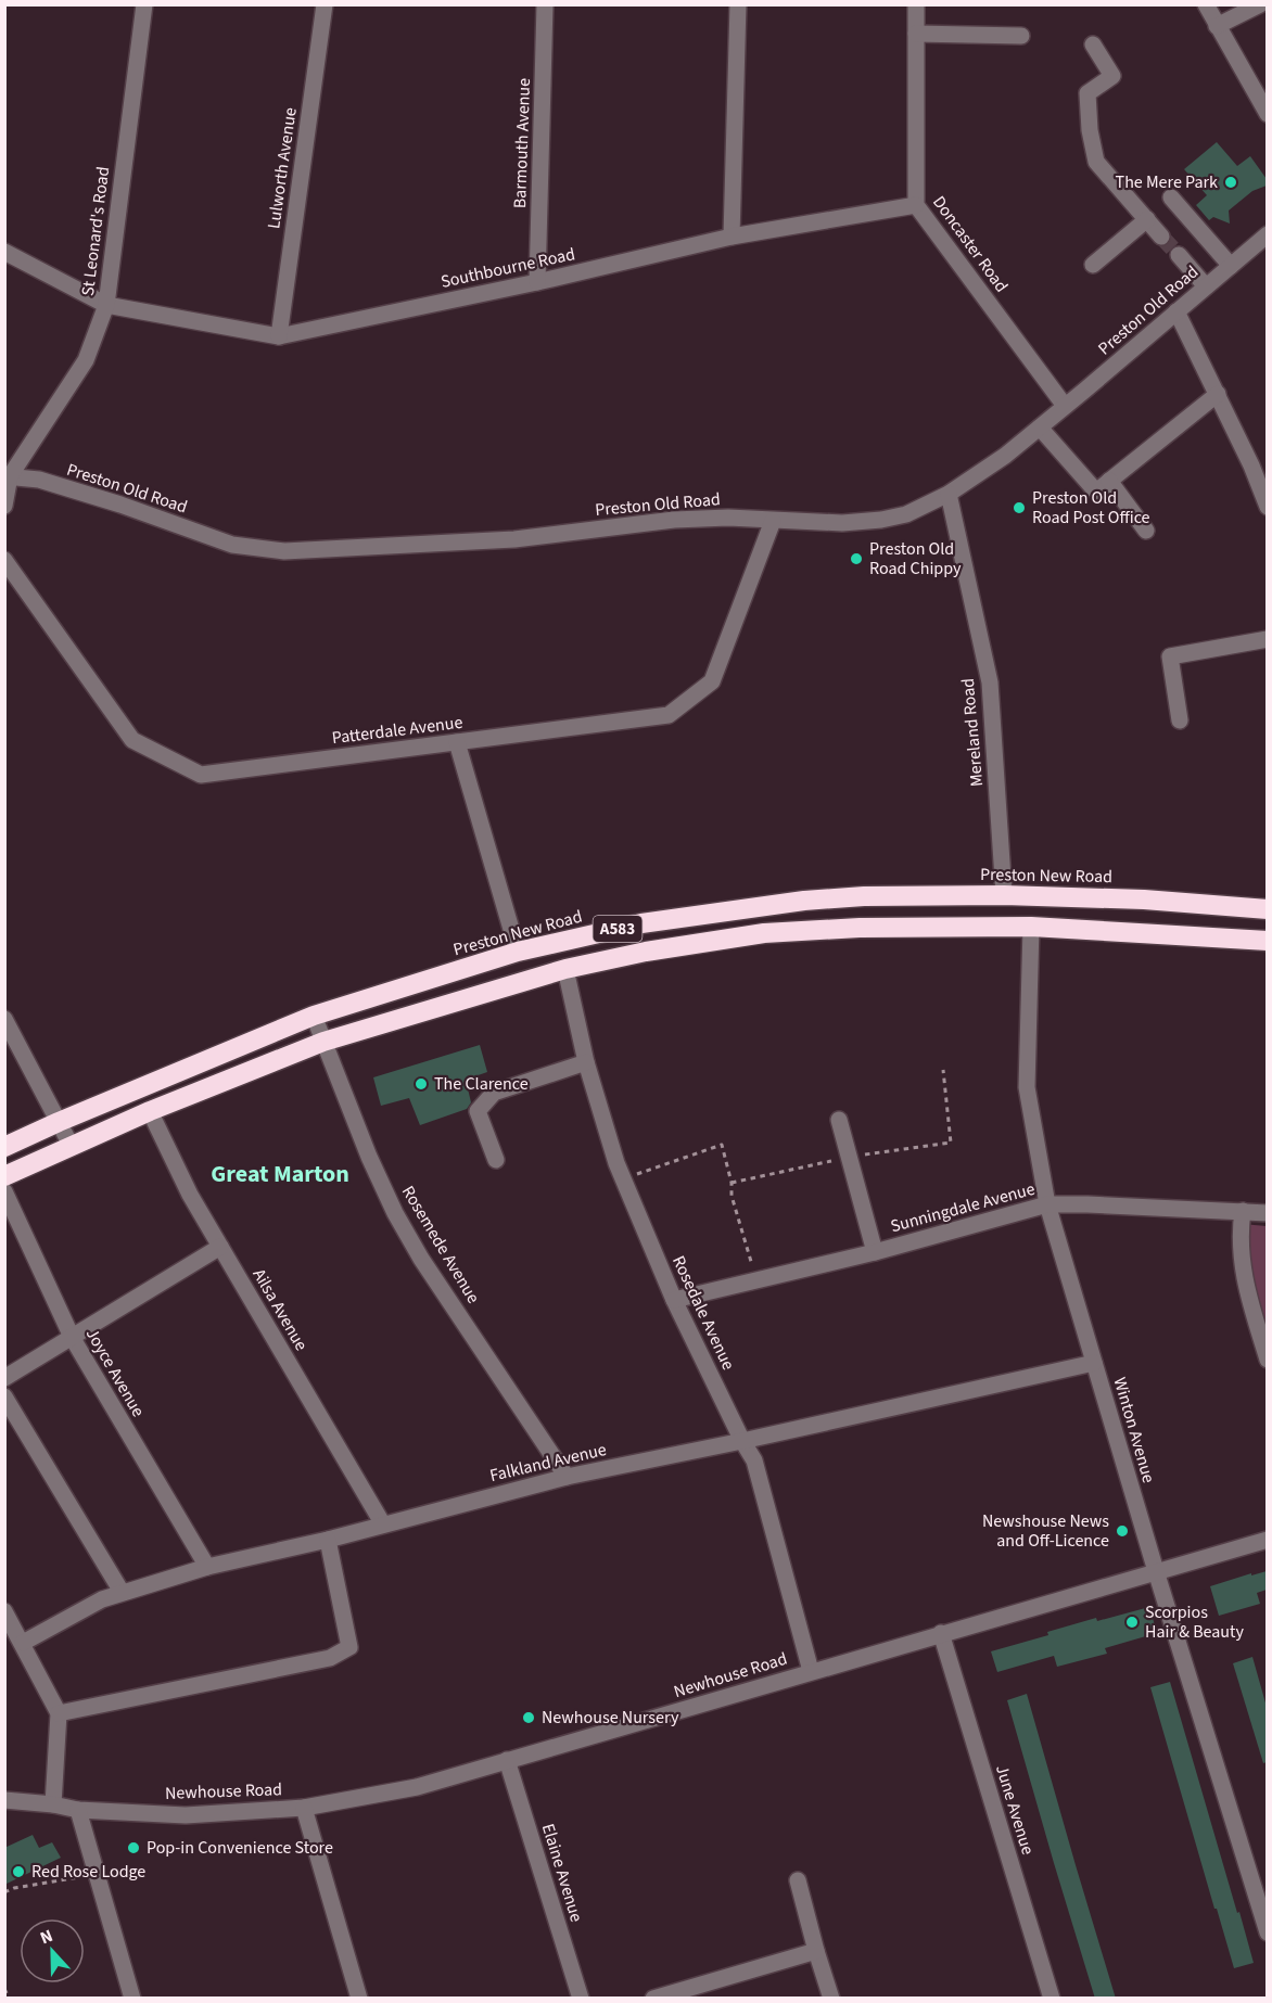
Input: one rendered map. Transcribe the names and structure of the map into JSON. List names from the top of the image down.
{
  "streets": {
    "highway": ["Preston New Road", "A583"],
    "street": [
      "Barmouth Avenue",
      "Lulworth Avenue",
      "St Leonard's Road",
      "Doncaster Road",
      "Southbourne Road",
      "Preston Old Road",
      "Patterdale Avenue",
      "Mereland Road",
      "Sunningdale Avenue",
      "Rosemede Avenue",
      "Ailsa Avenue",
      "Rosedale Avenue",
      "Joyce Avenue",
      "Winton Avenue",
      "Falkland Avenue",
      "Newhouse Road",
      "June Avenue",
      "Elaine Avenue"
    ]
  },
  "crossings": [
    ["Barmouth Avenue", "Southbourne Road"],
    ["Lulworth Avenue", "Southbourne Road"],
    ["St Leonard's Road", "Southbourne Road"],
    ["St Leonard's Road", "Preston Old Road"],
    ["Doncaster Road", "Southbourne Road"],
    ["Doncaster Road", "Preston Old Road"],
    ["Preston Old Road", "Patterdale Avenue"],
    ["Preston Old Road", "Mereland Road"],
    ["Mereland Road", "Preston New Road"],
    ["Preston New Road", "Rosemede Avenue"],
    ["A583", "Rosemede Avenue"],
    ["A583", "Ailsa Avenue"],
    ["A583", "Rosedale Avenue"],
    ["A583", "Winton Avenue"],
    ["Sunningdale Avenue", "Rosedale Avenue"],
    ["Sunningdale Avenue", "Winton Avenue"],
    ["Rosemede Avenue", "Falkland Avenue"],
    ["Ailsa Avenue", "Falkland Avenue"],
    ["Rosedale Avenue", "Falkland Avenue"],
    ["Rosedale Avenue", "Newhouse Road"],
    ["Joyce Avenue", "Falkland Avenue"],
    ["Winton Avenue", "Falkland Avenue"],
    ["Winton Avenue", "Newhouse Road"],
    ["Newhouse Road", "June Avenue"],
    ["Newhouse Road", "Elaine Avenue"]
  ],
  "districts": ["Great Marton"],
  "places": [
    "The Mere Park",
    "Preston Old Road Post Office",
    "Preston Old Road Chippy",
    "The Clarence",
    "Newshouse News and Off-Licence",
    "Scorpios Hair & Beauty",
    "Newhouse Nursery",
    "Pop-in Convenience Store",
    "Red Rose Lodge"
  ],
  "north": "top"
}
